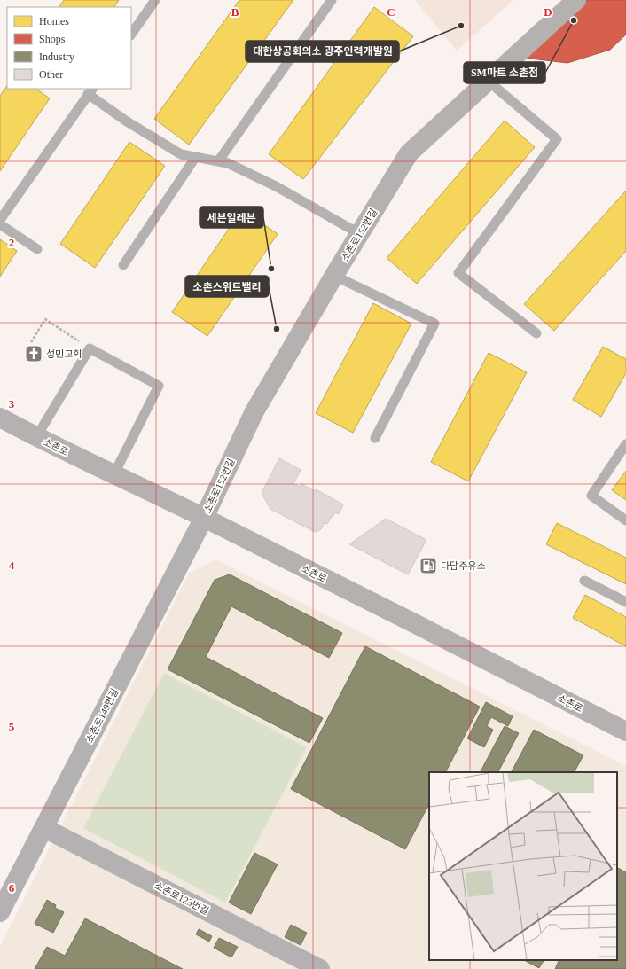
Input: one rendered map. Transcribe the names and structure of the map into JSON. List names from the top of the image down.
{
  "streets": {
    "street": [
      "소촌로152번길",
      "소촌로",
      "소촌로149번길",
      "소촌로123번길"
    ]
  },
  "crossings": [
    ["소촌로152번길", "소촌로"],
    ["소촌로152번길", "소촌로149번길"],
    ["소촌로", "소촌로149번길"],
    ["소촌로149번길", "소촌로123번길"]
  ],
  "places": {
    "other": [
      "SM마트 소촌점",
      "대한상공회의소 광주인력개발원",
      "세븐일레븐",
      "소촌스위트밸리"
    ],
    "church": ["성민교회"],
    "fuel station": ["다담주유소"]
  },
  "legend": [
    "Homes",
    "Shops",
    "Industry",
    "Other"
  ],
  "grid": {
    "columns": ["B", "C", "D"],
    "rows": [
      "2",
      "3",
      "4",
      "5",
      "6"
    ]
  }
}
